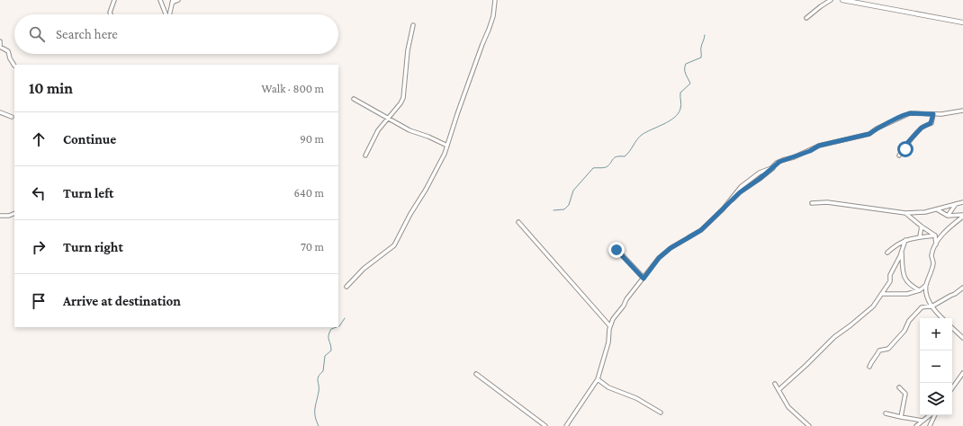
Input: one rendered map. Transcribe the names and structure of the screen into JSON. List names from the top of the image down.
{
  "page": {
    "search": "Search here",
    "heading": ["10 min", "Walk · 800 m"],
    "list": [
      ["Continue", "90 m"],
      ["Turn left", "640 m"],
      ["Turn right", "70 m"],
      "Arrive at destination"
    ],
    "map_buttons": ["+", "−"]
  }
}
